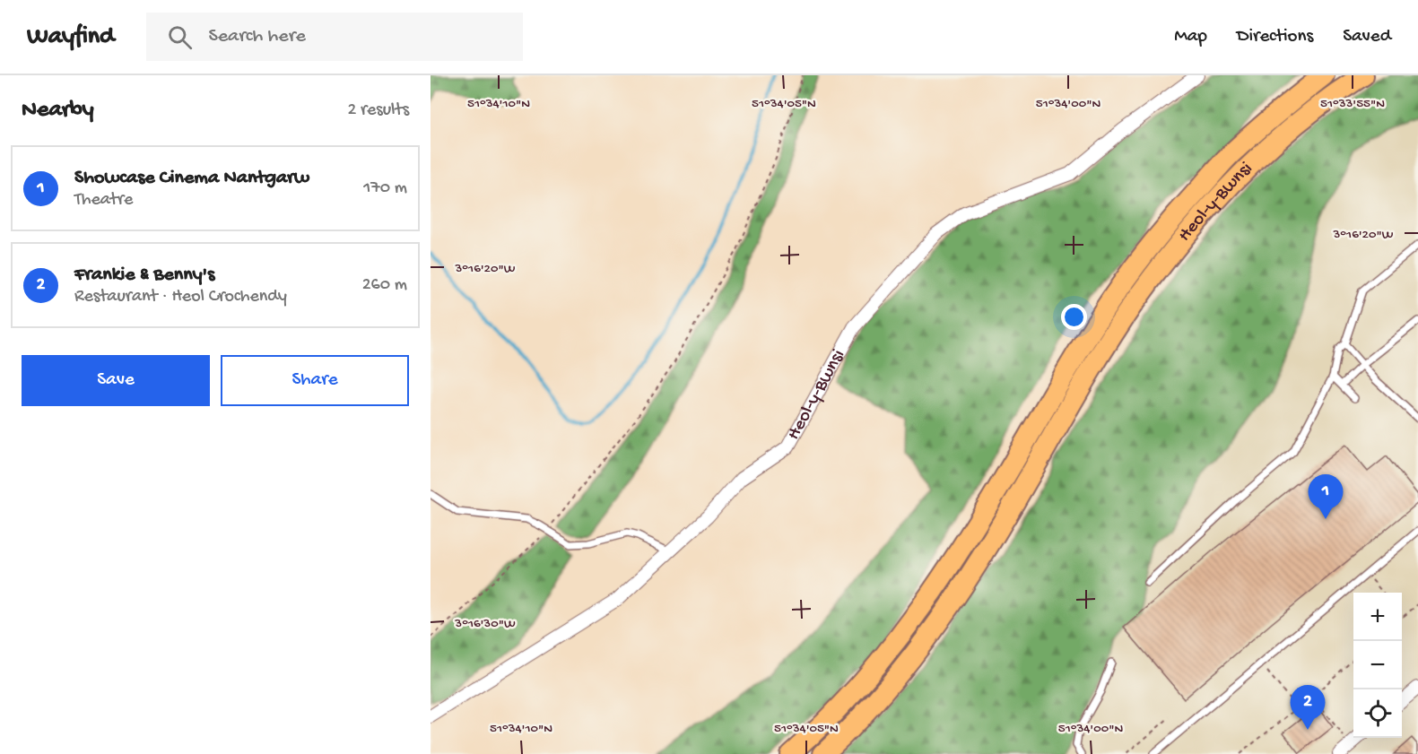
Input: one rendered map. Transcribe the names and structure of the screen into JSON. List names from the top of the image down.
{
  "streets": {
    "highway": ["Heol-y-Bwnsi"]
  },
  "page": {
    "header": "Wayfind",
    "search": "Search here",
    "nav": ["Map", "Directions", "Saved"],
    "heading": ["Nearby", "2 results"],
    "list": [
      {
        "mark": "1",
        "name": "Showcase Cinema Nantgarw",
        "note": "Theatre",
        "value": "170 m"
      },
      {
        "mark": "2",
        "name": "Frankie & Benny's",
        "note": "Restaurant · Heol Crochendy",
        "value": "260 m"
      }
    ],
    "buttons": ["Save", "Share"],
    "pins": ["1", "2"],
    "map_buttons": ["+", "−"]
  },
  "coordinates": [
    "51°34'10\"N",
    "51°34'05\"N",
    "51°34'00\"N",
    "51°33'55\"N",
    "3°16'20\"W",
    "3°16'30\"W"
  ]
}
